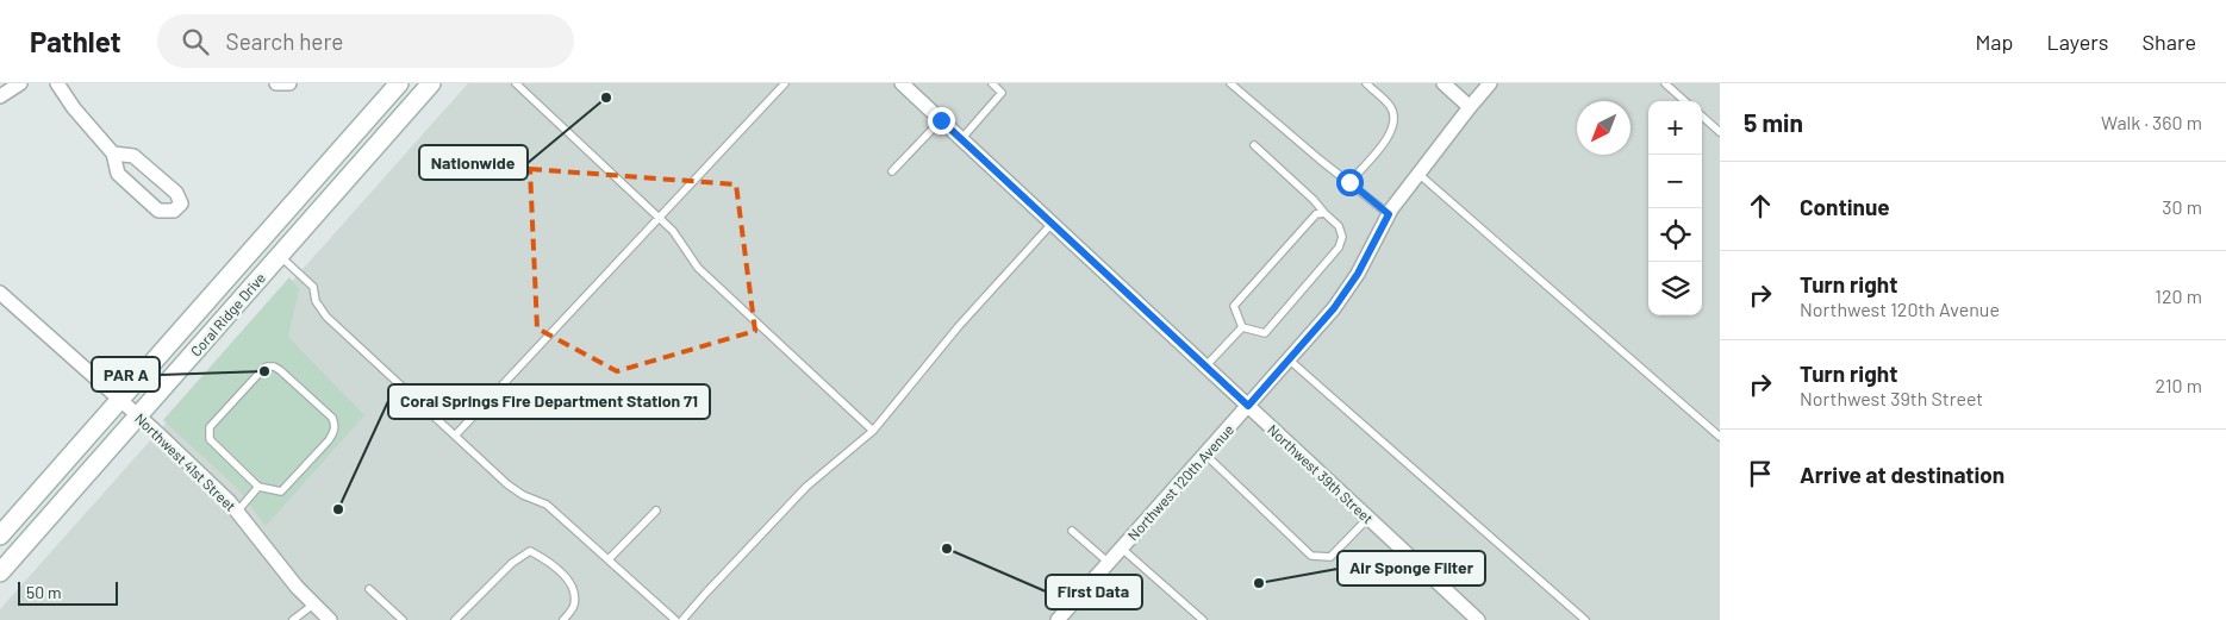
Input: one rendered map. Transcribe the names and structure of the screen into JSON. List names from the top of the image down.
{
  "streets": {
    "main road": ["Coral Ridge Drive"],
    "street": ["Northwest 41st Street", "Northwest 39th Street", "Northwest 120th Avenue"]
  },
  "crossings": [
    ["Coral Ridge Drive", "Northwest 41st Street"],
    ["Northwest 39th Street", "Northwest 120th Avenue"]
  ],
  "places": [
    "Nationwide",
    "PAR A",
    "Coral Springs Fire Department Station 71",
    "First Data",
    "Air Sponge Filter"
  ],
  "scale_bar": "50 m",
  "north": "bottom left",
  "page": {
    "header": "Pathlet",
    "search": "Search here",
    "nav": ["Map", "Layers", "Share"],
    "heading": ["5 min", "Walk · 360 m"],
    "map_buttons": ["+", "−"],
    "list": [
      ["Continue", "30 m"],
      ["Turn right", "Northwest 120th Avenue", "120 m"],
      ["Turn right", "Northwest 39th Street", "210 m"],
      "Arrive at destination"
    ],
    "scale": "50 m"
  }
}
